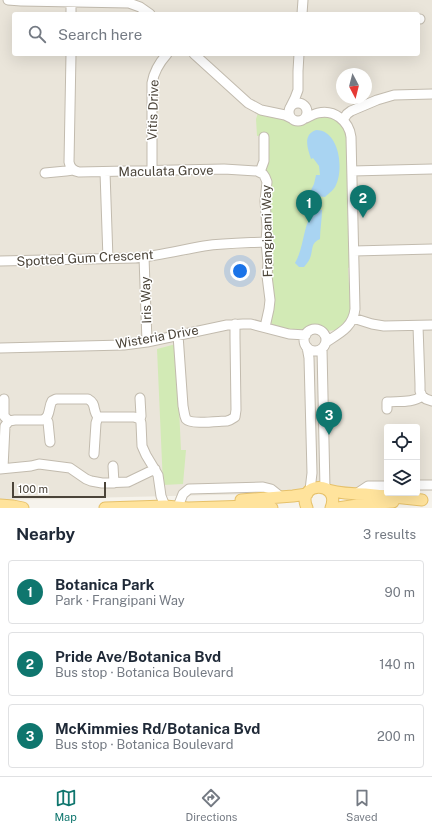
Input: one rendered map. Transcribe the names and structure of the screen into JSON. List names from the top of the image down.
{
  "streets": {
    "street": [
      "Vitis Drive",
      "Maculata Grove",
      "Frangipani Way",
      "Spotted Gum Crescent",
      "Iris Way",
      "Wisteria Drive"
    ]
  },
  "crossings": [
    ["Vitis Drive", "Maculata Grove"],
    ["Maculata Grove", "Frangipani Way"],
    ["Frangipani Way", "Spotted Gum Crescent"],
    ["Frangipani Way", "Wisteria Drive"],
    ["Spotted Gum Crescent", "Iris Way"],
    ["Iris Way", "Wisteria Drive"]
  ],
  "scale_bar": "100 m",
  "north": "bottom",
  "page": {
    "search": "Search here",
    "pins": ["2", "1", "3"],
    "scale": "100 m",
    "heading": ["Nearby", "3 results"],
    "list": [
      {
        "mark": "1",
        "name": "Botanica Park",
        "note": "Park · Frangipani Way",
        "value": "90 m"
      },
      {
        "mark": "2",
        "name": "Pride Ave/Botanica Bvd",
        "note": "Bus stop · Botanica Boulevard",
        "value": "140 m"
      },
      {
        "mark": "3",
        "name": "McKimmies Rd/Botanica Bvd",
        "note": "Bus stop · Botanica Boulevard",
        "value": "200 m"
      }
    ],
    "nav": ["Map", "Directions", "Saved"]
  }
}
